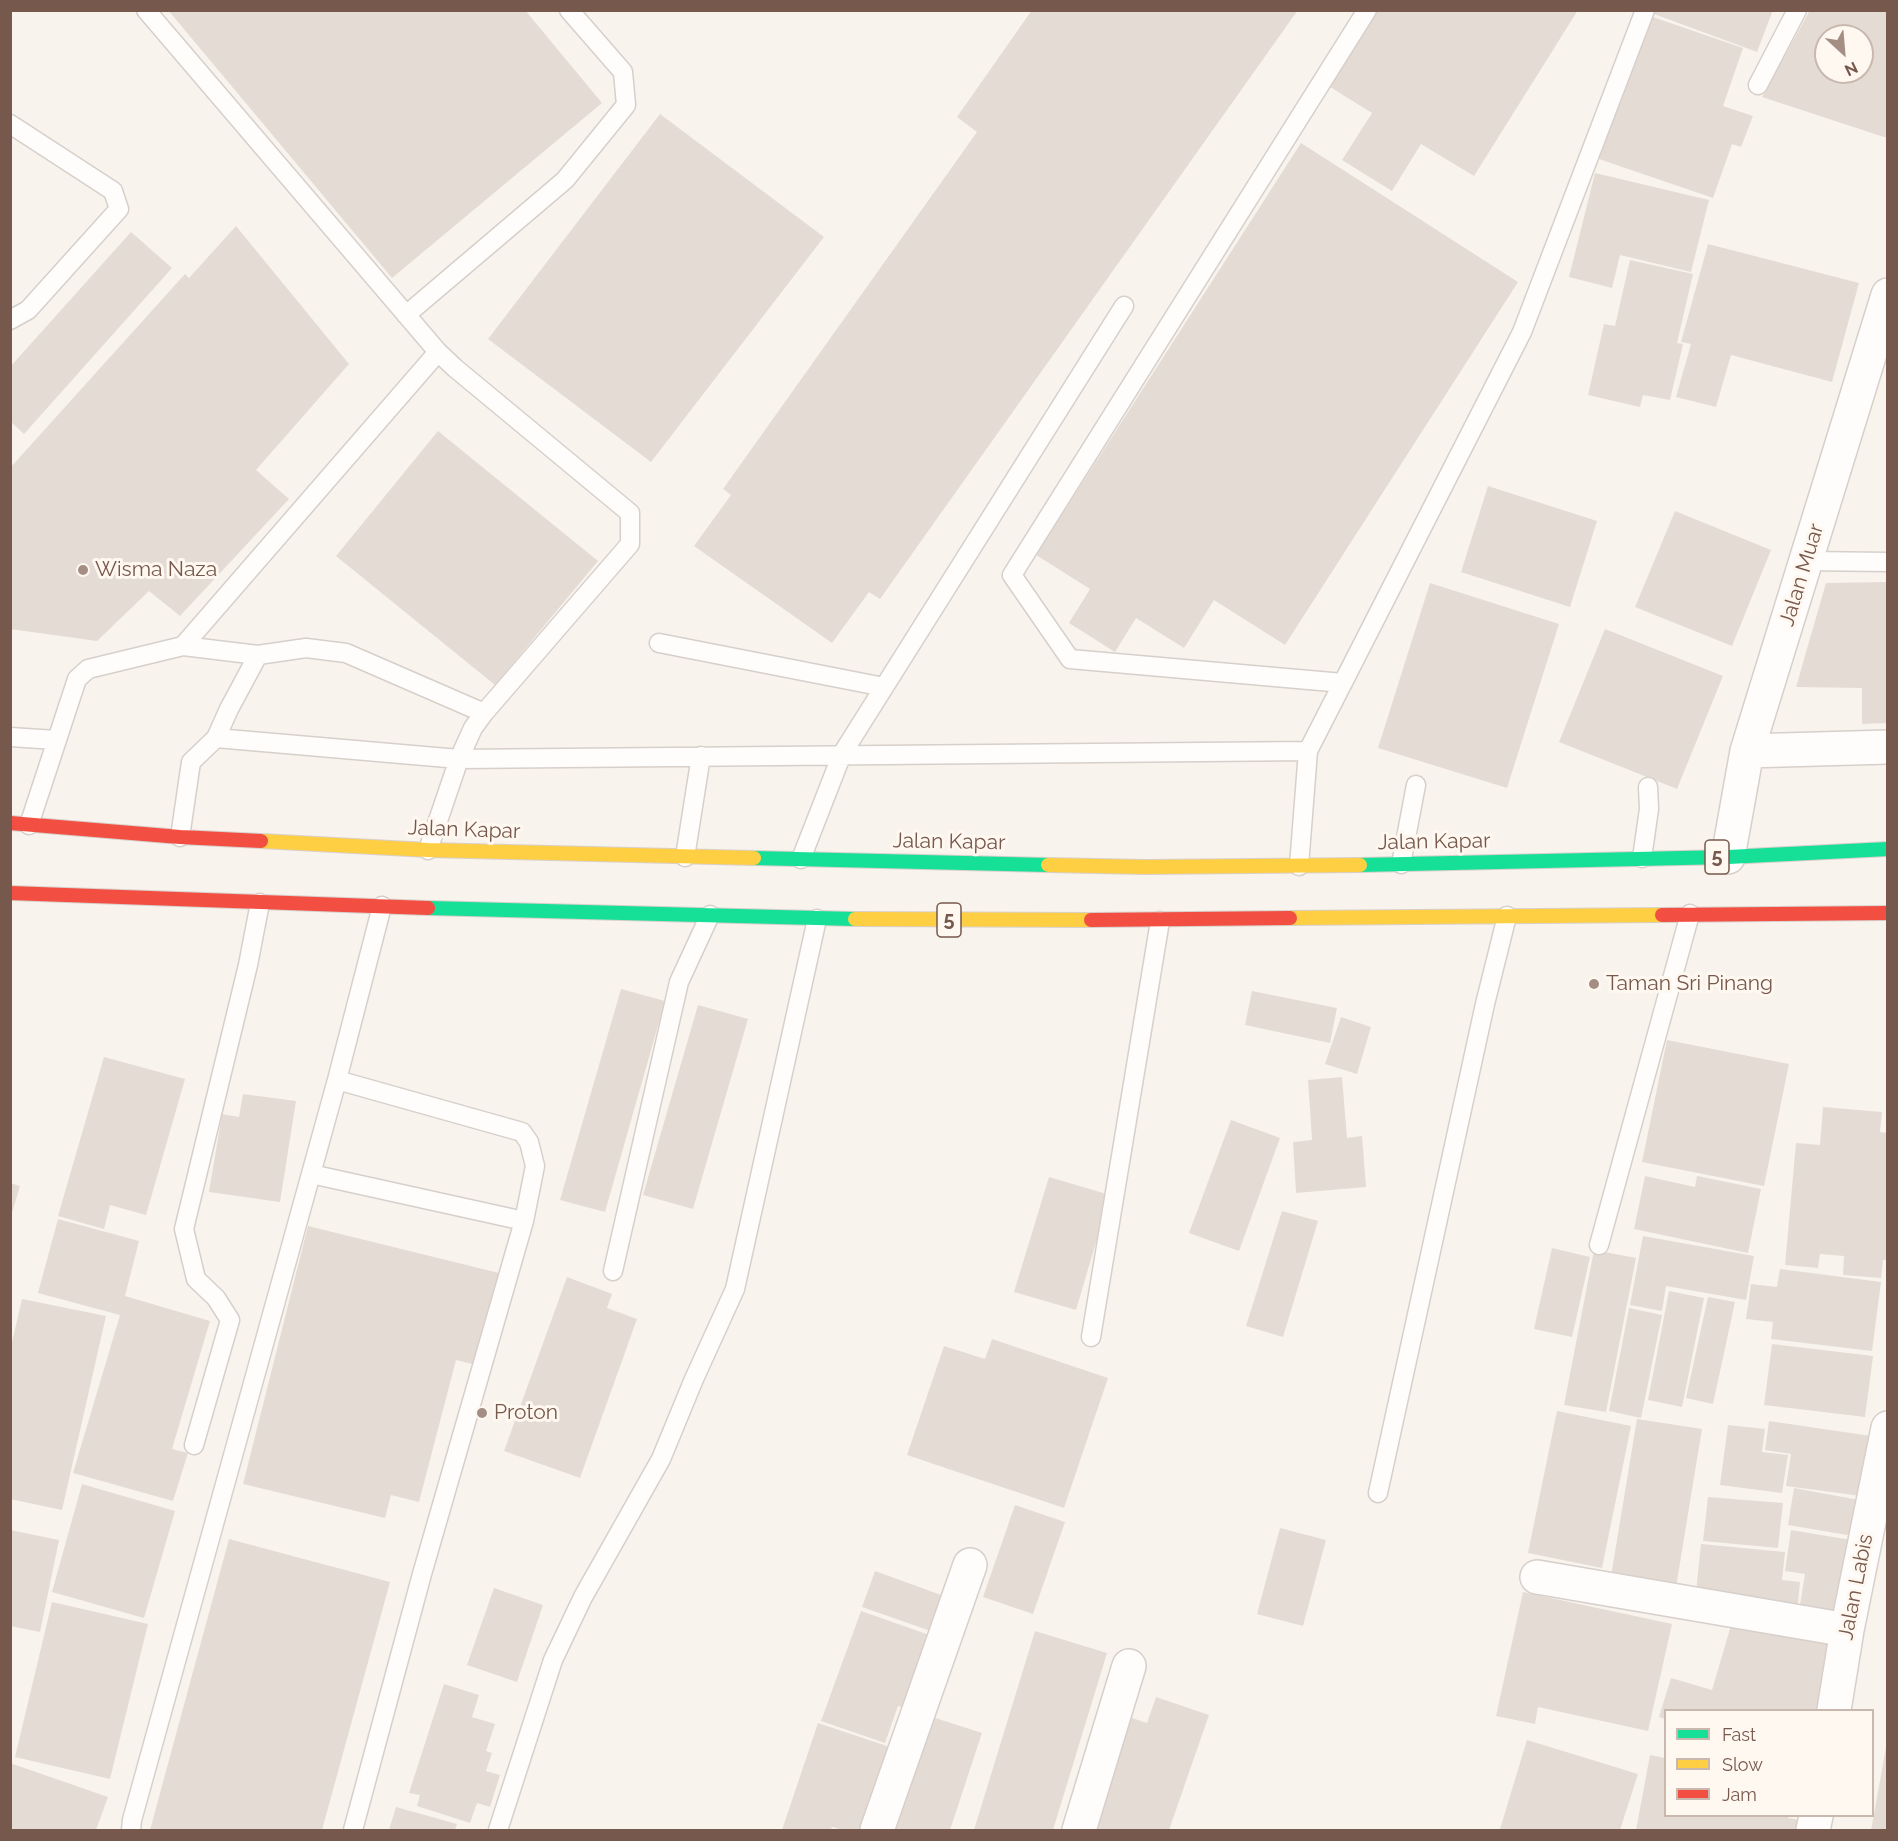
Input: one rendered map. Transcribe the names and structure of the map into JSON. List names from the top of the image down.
{
  "streets": {
    "highway": ["Jalan Kapar", "5"],
    "street": ["Jalan Muar", "Jalan Labis"]
  },
  "crossings": [
    ["Jalan Muar", "Jalan Kapar"]
  ],
  "places": ["Wisma Naza", "Taman Sri Pinang", "Proton"],
  "legend": ["Fast", "Slow", "Jam"],
  "north": "bottom right"
}
